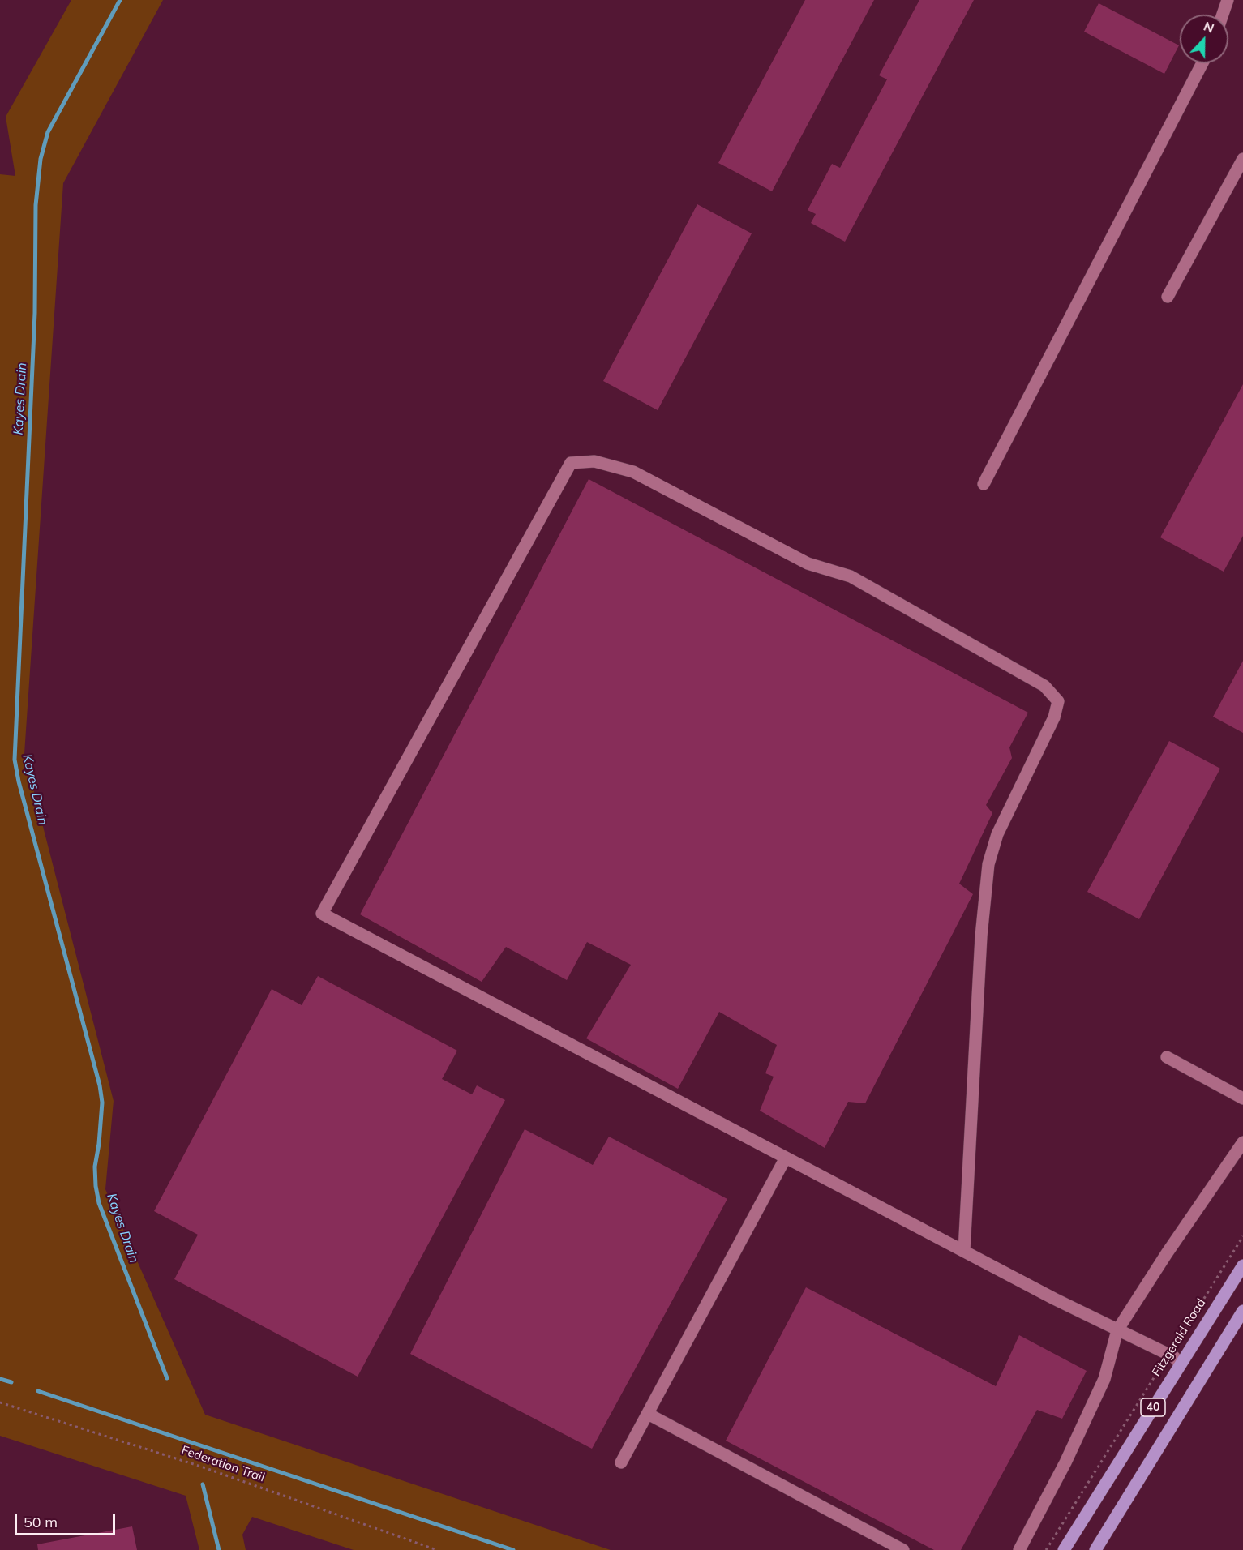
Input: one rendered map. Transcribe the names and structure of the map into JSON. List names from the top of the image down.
{
  "streets": {
    "main road": ["Fitzgerald Road", "40"],
    "path": ["Federation Trail"]
  },
  "water": ["Kayes Drain"],
  "scale_bar": "50 m",
  "north": "top"
}
